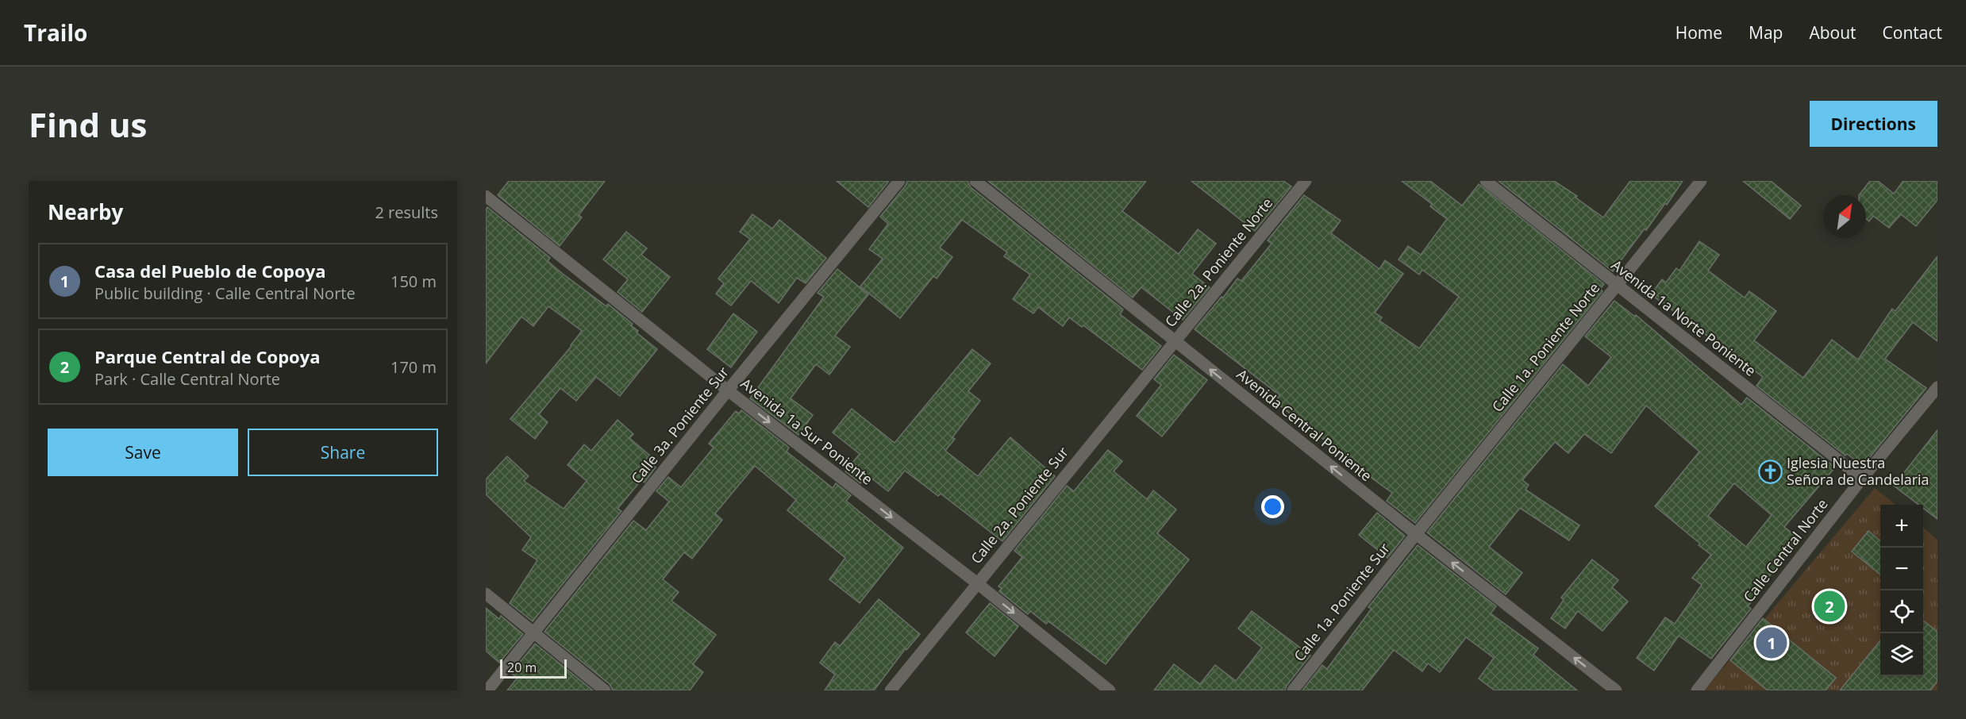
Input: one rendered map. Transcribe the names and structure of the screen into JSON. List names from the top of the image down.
{
  "streets": {
    "street": [
      "Calle 2a. Poniente Norte",
      "Avenida 1a Norte Poniente",
      "Calle 1a. Poniente Norte",
      "Calle 3a. Poniente Sur",
      "Avenida Central Poniente",
      "Avenida 1a Sur Poniente",
      "Calle 2a. Poniente Sur",
      "Calle Central Norte",
      "Calle 1a. Poniente Sur"
    ]
  },
  "crossings": [
    ["Calle 2a. Poniente Norte", "Avenida Central Poniente"],
    ["Calle 2a. Poniente Norte", "Calle 2a. Poniente Sur"],
    ["Avenida 1a Norte Poniente", "Calle 1a. Poniente Norte"],
    ["Avenida 1a Norte Poniente", "Calle Central Norte"],
    ["Calle 1a. Poniente Norte", "Avenida Central Poniente"],
    ["Calle 1a. Poniente Norte", "Calle 1a. Poniente Sur"],
    ["Calle 3a. Poniente Sur", "Avenida 1a Sur Poniente"],
    ["Avenida Central Poniente", "Calle 2a. Poniente Sur"],
    ["Avenida Central Poniente", "Calle 1a. Poniente Sur"],
    ["Avenida 1a Sur Poniente", "Calle 2a. Poniente Sur"]
  ],
  "one_way": ["Avenida Central Poniente", "Avenida 1a Sur Poniente"],
  "places": {
    "church": ["Iglesia Nuestra Señora de Candelaria"]
  },
  "scale_bar": "20 m",
  "north": "top right",
  "page": {
    "header": "Trailo",
    "nav": [
      "Home",
      "Map",
      "About",
      "Contact"
    ],
    "buttons": [
      "Directions",
      ["Save", "Share"]
    ],
    "title": "Find us",
    "heading": ["Nearby", "2 results"],
    "list": [
      {
        "mark": "1",
        "name": "Casa del Pueblo de Copoya",
        "note": "Public building · Calle Central Norte",
        "value": "150 m"
      },
      {
        "mark": "2",
        "name": "Parque Central de Copoya",
        "note": "Park · Calle Central Norte",
        "value": "170 m"
      }
    ],
    "map_buttons": ["+", "−"],
    "pins": ["2", "1"],
    "scale": "20 m"
  }
}
